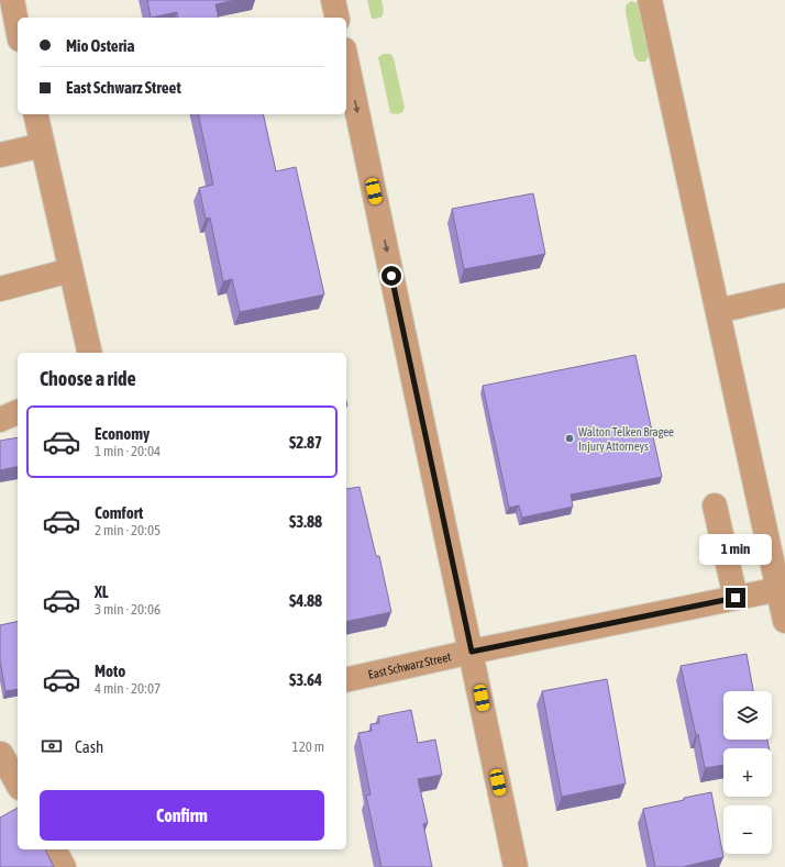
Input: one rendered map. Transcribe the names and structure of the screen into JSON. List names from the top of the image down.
{
  "streets": {
    "street": ["East Schwarz Street"]
  },
  "places": ["Walton Telken Bragee Injury Attorneys"],
  "page": {
    "banner": ["Mio Osteria", "East Schwarz Street"],
    "heading": "Choose a ride",
    "list": [
      {
        "name": "Economy",
        "note": "1 min · 20:04",
        "value": "$2.87"
      },
      {
        "name": "Comfort",
        "note": "2 min · 20:05",
        "value": "$3.88"
      },
      {
        "name": "XL",
        "note": "3 min · 20:06",
        "value": "$4.88"
      },
      {
        "name": "Moto",
        "note": "4 min · 20:07",
        "value": "$3.64"
      }
    ],
    "bubble": "1 min",
    "map_buttons": ["+", "−"],
    "pay": ["Cash", "120 m"],
    "buttons": "Confirm"
  }
}
